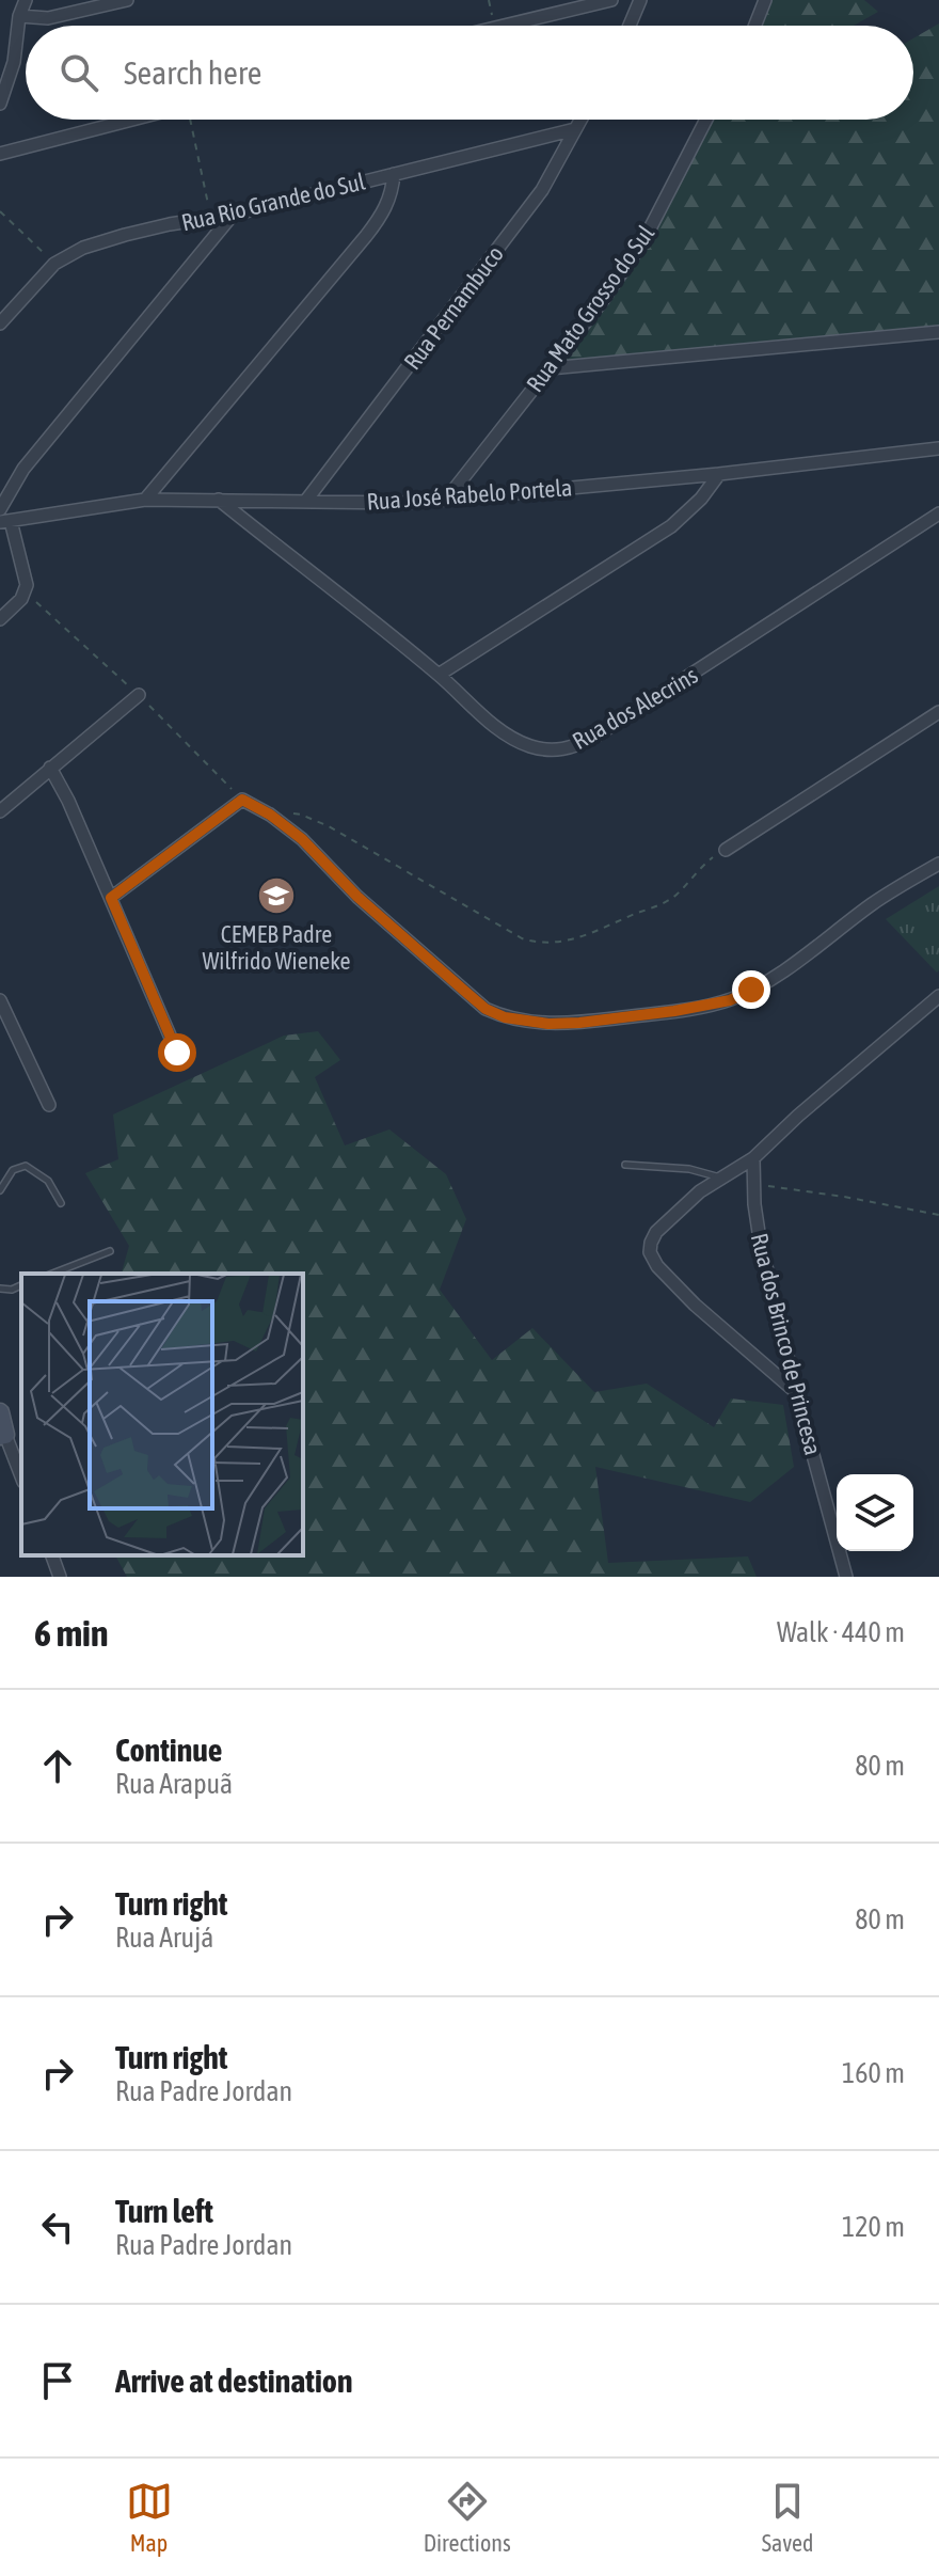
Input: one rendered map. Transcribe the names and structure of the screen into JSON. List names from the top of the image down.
{
  "streets": {
    "street": [
      "Rua Rio Grande do Sul",
      "Rua Pernambuco",
      "Rua Mato Grosso do Sul",
      "Rua José Rabelo Portela",
      "Rua dos Alecrins",
      "Rua dos Brinco de Princesa"
    ]
  },
  "crossings": [
    ["Rua Rio Grande do Sul", "Rua Pernambuco"],
    ["Rua Pernambuco", "Rua José Rabelo Portela"],
    ["Rua Mato Grosso do Sul", "Rua José Rabelo Portela"],
    ["Rua José Rabelo Portela", "Rua dos Alecrins"]
  ],
  "places": {
    "school or university": ["CEMEB Padre Wilfrido Wieneke"]
  },
  "page": {
    "search": "Search here",
    "heading": ["6 min", "Walk · 440 m"],
    "list": [
      ["Continue", "Rua Arapuã", "80 m"],
      ["Turn right", "Rua Arujá", "80 m"],
      ["Turn right", "Rua Padre Jordan", "160 m"],
      ["Turn left", "Rua Padre Jordan", "120 m"],
      "Arrive at destination"
    ],
    "nav": ["Map", "Directions", "Saved"]
  }
}
